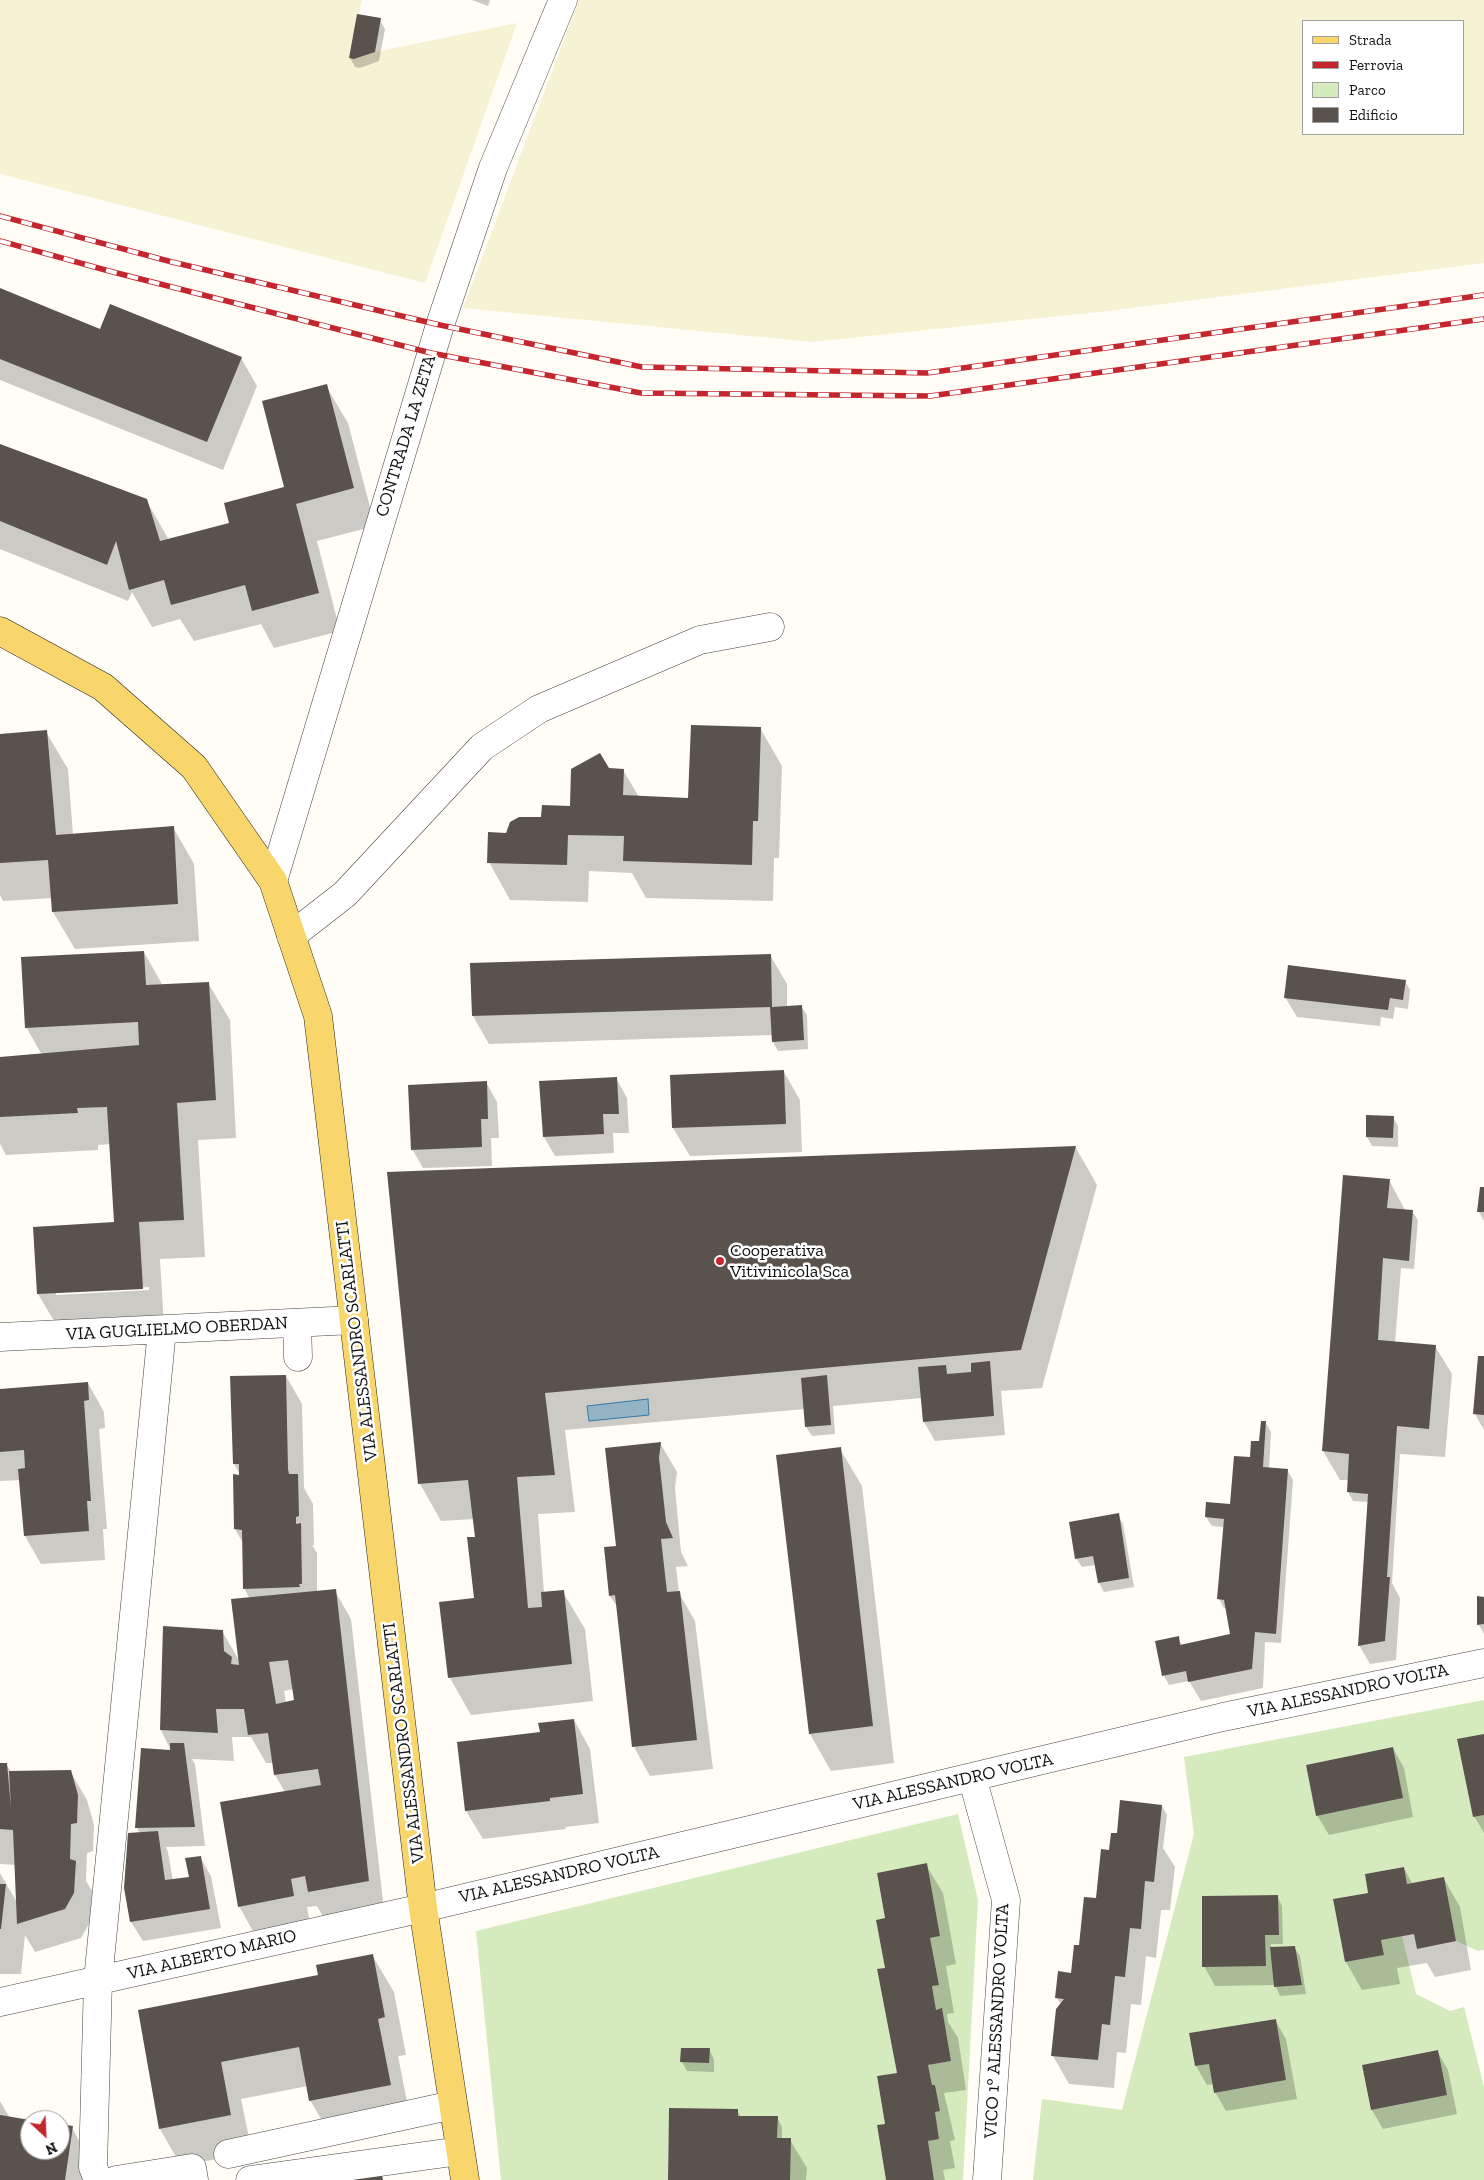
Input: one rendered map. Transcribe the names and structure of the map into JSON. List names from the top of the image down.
{
  "streets": {
    "main road": ["VIA ALESSANDRO SCARLATTI"],
    "street": [
      "CONTRADA LA ZETA",
      "VIA GUGLIELMO OBERDAN",
      "VIA ALESSANDRO VOLTA",
      "VIA ALBERTO MARIO",
      "VICO 1° ALESSANDRO VOLTA"
    ]
  },
  "crossings": [
    ["CONTRADA LA ZETA", "VIA ALESSANDRO SCARLATTI"],
    ["VIA GUGLIELMO OBERDAN", "VIA ALESSANDRO SCARLATTI"],
    ["VIA ALESSANDRO SCARLATTI", "VIA ALESSANDRO VOLTA"],
    ["VIA ALESSANDRO SCARLATTI", "VIA ALBERTO MARIO"],
    ["VIA ALESSANDRO VOLTA", "VIA ALBERTO MARIO"],
    ["VIA ALESSANDRO VOLTA", "VICO 1° ALESSANDRO VOLTA"]
  ],
  "places": ["Cooperativa Vitivinicola Sca"],
  "legend": [
    "Strada",
    "Ferrovia",
    "Parco",
    "Edificio"
  ],
  "north": "bottom right"
}
